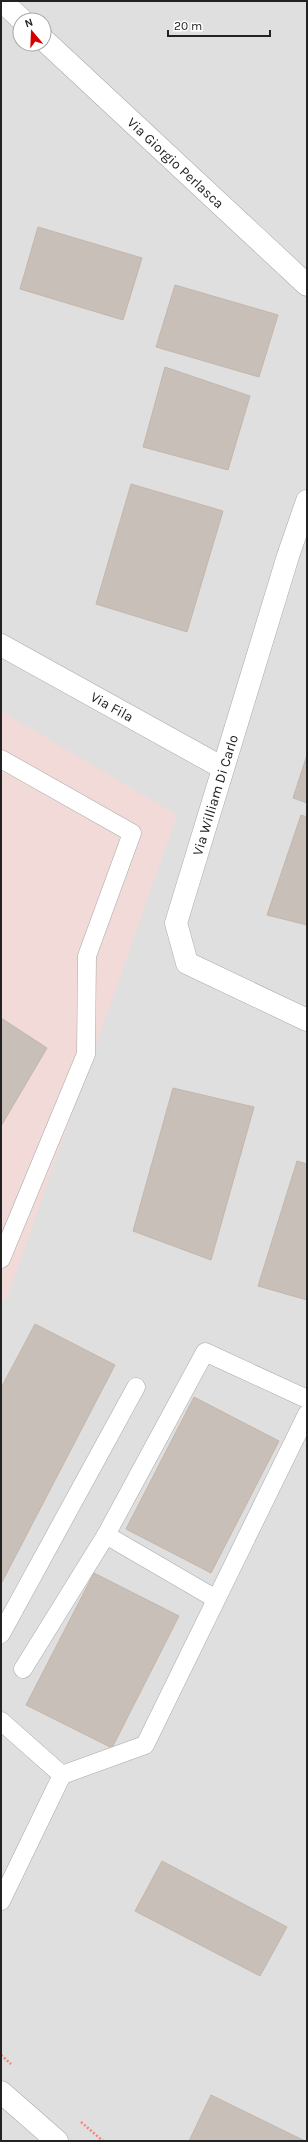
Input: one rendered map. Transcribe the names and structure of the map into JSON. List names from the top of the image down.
{
  "streets": {
    "street": ["Via Giorgio Perlasca", "Via Fila", "Via William Di Carlo"]
  },
  "crossings": [
    ["Via Fila", "Via William Di Carlo"]
  ],
  "scale_bar": "20 m",
  "north": "top"
}
